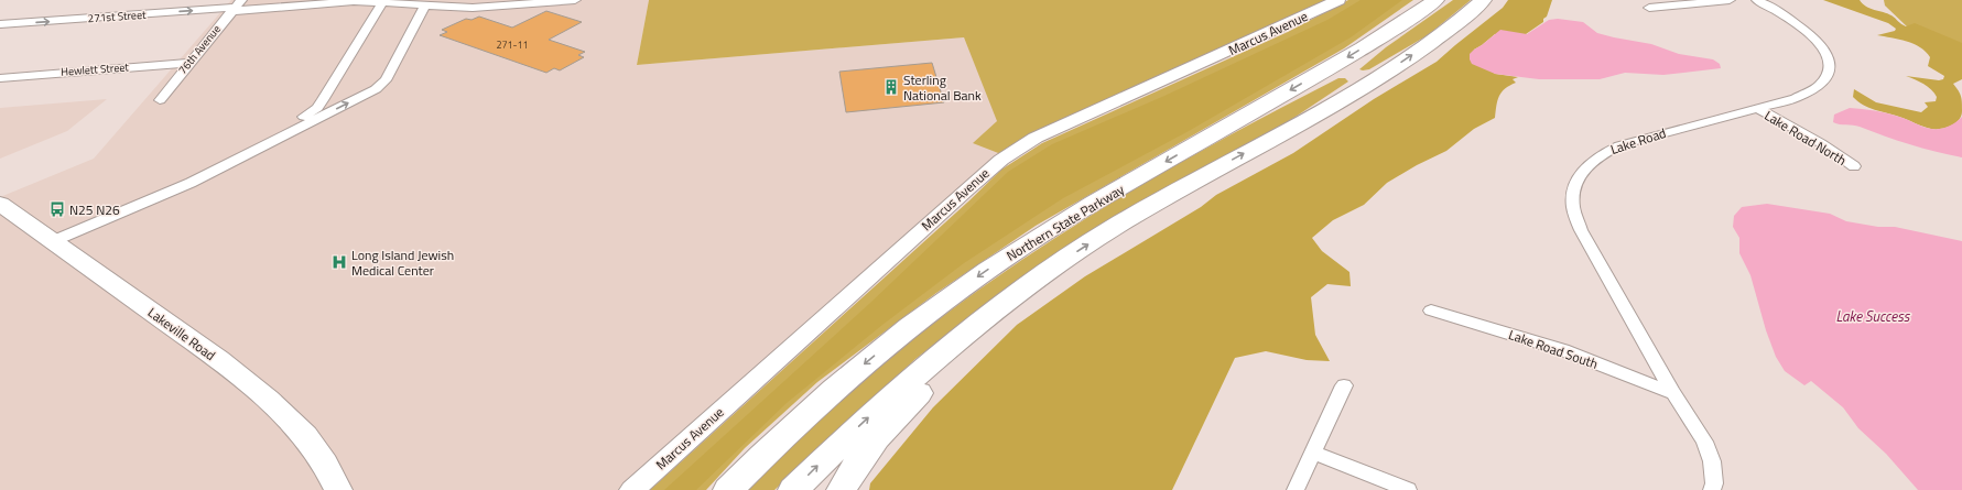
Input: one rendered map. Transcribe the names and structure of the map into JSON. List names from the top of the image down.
{
  "streets": {
    "highway": ["Northern State Parkway"],
    "main road": ["Marcus Avenue", "Lakeville Road"],
    "street": [
      "271st Street",
      "76th Avenue",
      "Hewlett Street",
      "Lake Road North",
      "Lake Road",
      "Lake Road South"
    ]
  },
  "crossings": [
    ["271st Street", "76th Avenue"],
    ["76th Avenue", "Hewlett Street"],
    ["Lake Road North", "Lake Road"],
    ["Lake Road", "Lake Road South"]
  ],
  "one_way": ["271st Street"],
  "water": ["Lake Success"],
  "places": {
    "building": ["Sterling National Bank"],
    "bus stop": ["N25 N26"],
    "hospital": ["Long Island Jewish Medical Center"]
  },
  "house_numbers": ["271-11"]
}
